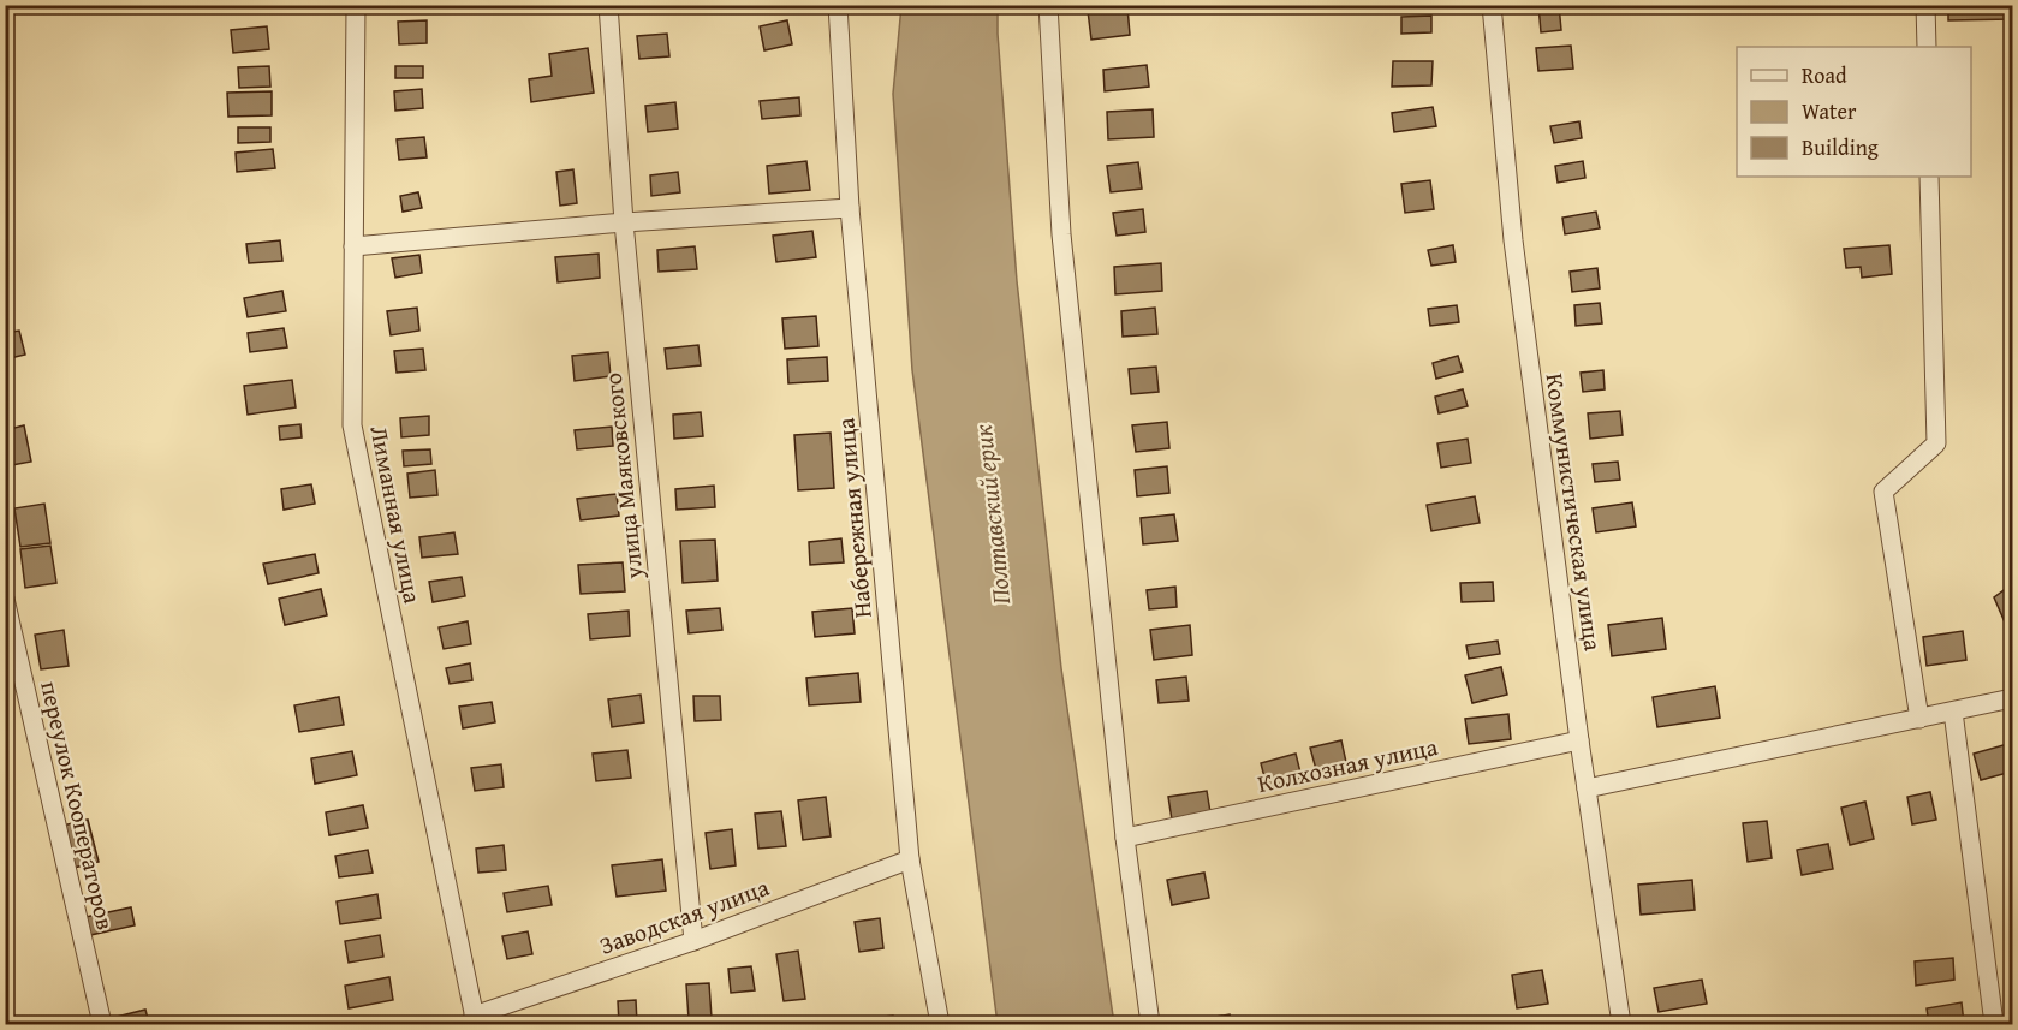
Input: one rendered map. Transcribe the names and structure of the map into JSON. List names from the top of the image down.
{
  "streets": {
    "street": [
      "улица Маяковского",
      "Коммунистическая улица",
      "Лиманная улица",
      "Набережная улица",
      "Колхозная улица",
      "переулок Кооператоров",
      "Заводская улица"
    ]
  },
  "crossings": [
    ["улица Маяковского", "Заводская улица"],
    ["Коммунистическая улица", "Колхозная улица"],
    ["Лиманная улица", "Заводская улица"],
    ["Набережная улица", "Заводская улица"]
  ],
  "water": ["Полтавский ерик"],
  "legend": ["Road", "Water", "Building"]
}
